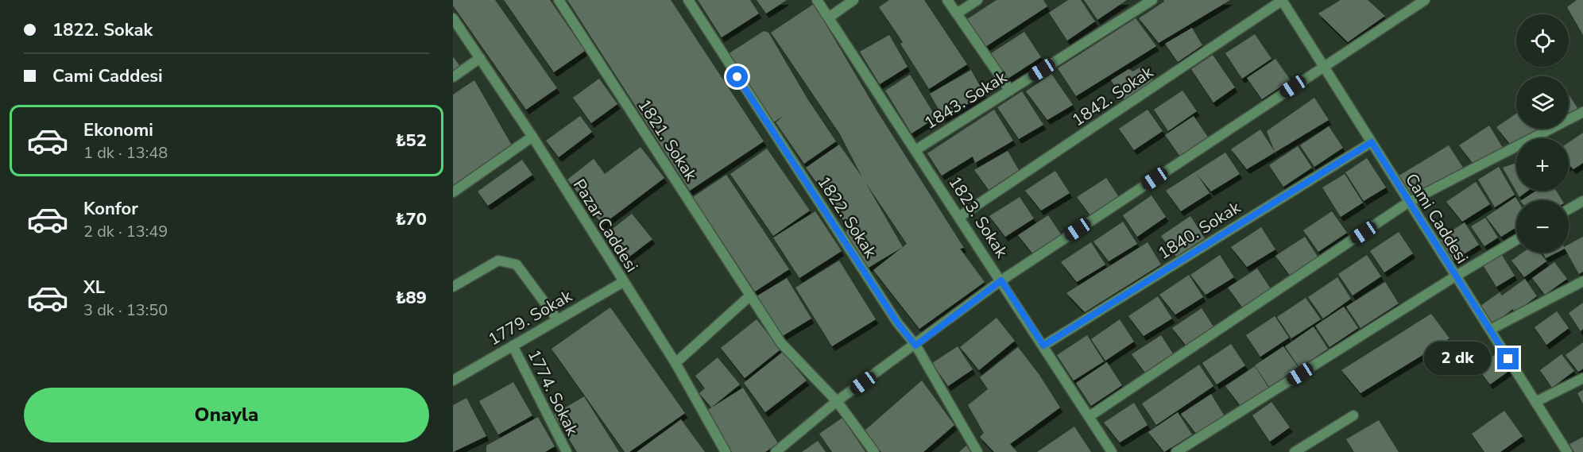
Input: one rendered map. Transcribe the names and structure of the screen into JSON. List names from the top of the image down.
{
  "streets": {
    "street": [
      "1842. Sokak",
      "1843. Sokak",
      "1821. Sokak",
      "1822. Sokak",
      "1823. Sokak",
      "Cami Caddesi",
      "Pazar Caddesi",
      "1840. Sokak",
      "1779. Sokak",
      "1774. Sokak"
    ]
  },
  "crossings": [
    ["1842. Sokak", "1823. Sokak"],
    ["1842. Sokak", "Cami Caddesi"],
    ["1843. Sokak", "1823. Sokak"],
    ["1823. Sokak", "1840. Sokak"],
    ["Cami Caddesi", "1840. Sokak"],
    ["Pazar Caddesi", "1779. Sokak"],
    ["1779. Sokak", "1774. Sokak"]
  ],
  "page": {
    "banner": ["1822. Sokak", "Cami Caddesi"],
    "map_buttons": ["+", "−"],
    "list": [
      {
        "name": "Ekonomi",
        "note": "1 dk · 13:48",
        "value": "₺52"
      },
      {
        "name": "Konfor",
        "note": "2 dk · 13:49",
        "value": "₺70"
      },
      {
        "name": "XL",
        "note": "3 dk · 13:50",
        "value": "₺89"
      }
    ],
    "bubble": "2 dk",
    "buttons": "Onayla"
  }
}
